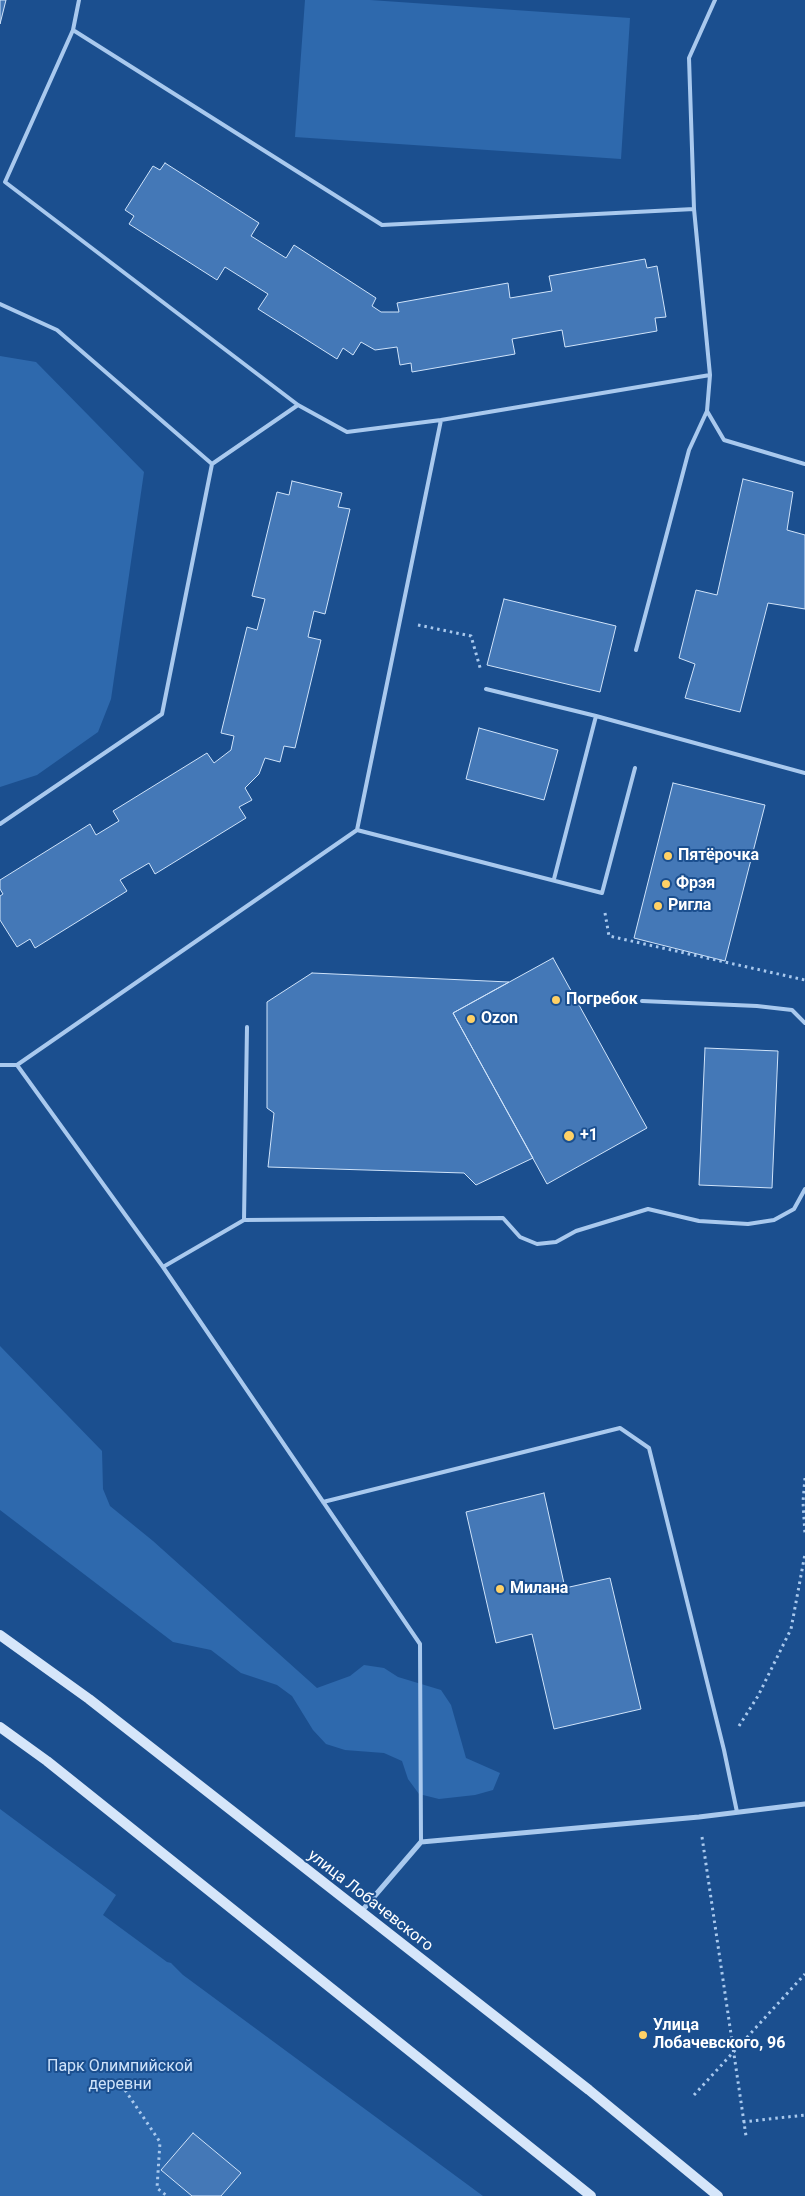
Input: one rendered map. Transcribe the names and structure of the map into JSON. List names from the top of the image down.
{
  "streets": {
    "main road": ["улица Лобачевского"]
  },
  "parks": ["Парк Олимпийской деревни"],
  "places": [
    "Пятёрочка",
    "Фрэя",
    "Ригла",
    "Погребок",
    "Ozon",
    "+1",
    "Милана",
    "Улица Лобачевского, 96"
  ]
}
